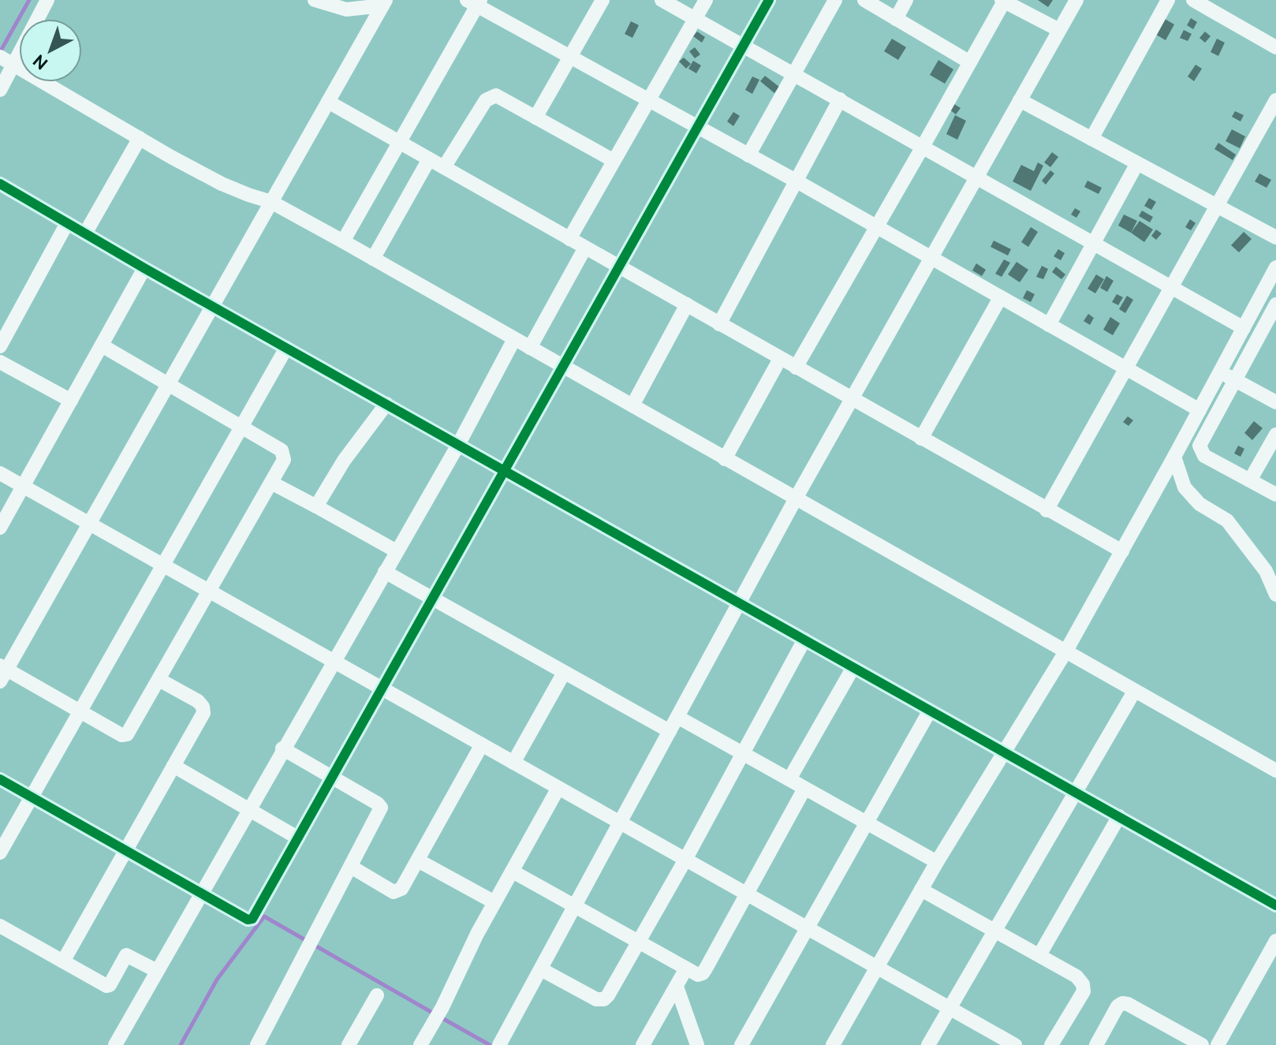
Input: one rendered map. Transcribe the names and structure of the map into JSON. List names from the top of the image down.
{
  "north": "bottom left"
}
